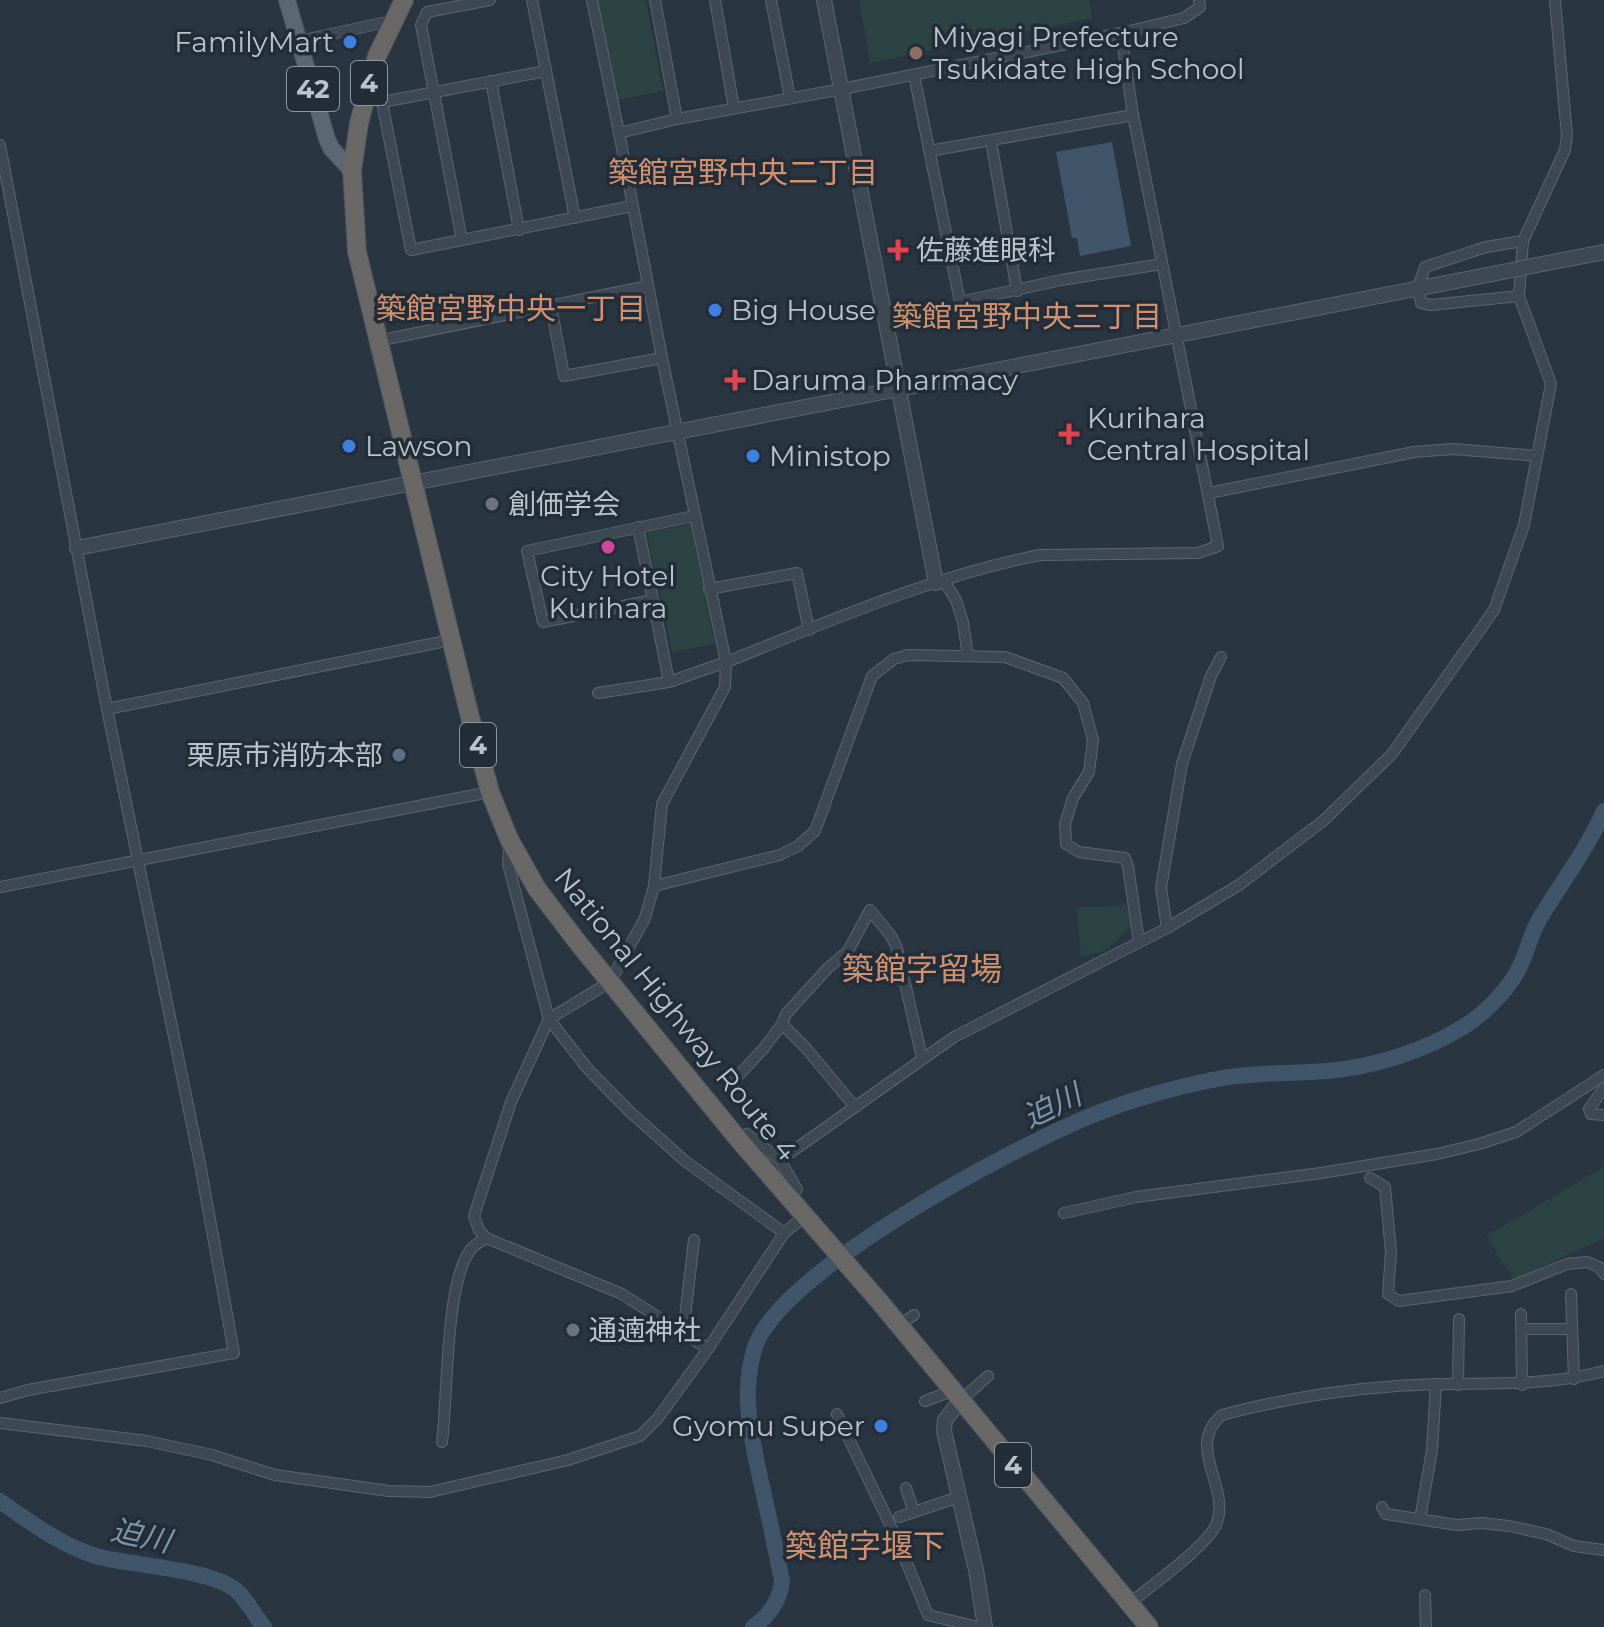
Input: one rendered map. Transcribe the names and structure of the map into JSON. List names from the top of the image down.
{
  "streets": {
    "highway": ["4", "National Highway Route 4"],
    "main road": ["42"]
  },
  "crossings": [
    ["42", "National Highway Route 4"]
  ],
  "districts": [
    "築館宮野中央二丁目",
    "築館宮野中央一丁目",
    "築館宮野中央三丁目",
    "築館字留場",
    "築館字堰下"
  ],
  "water": ["迫川"],
  "places": {
    "other": [
      "FamilyMart",
      "Miyagi Prefecture Tsukidate High School",
      "Big House",
      "Lawson",
      "Ministop",
      "創価学会",
      "City Hotel Kurihara",
      "栗原市消防本部",
      "通遖神社",
      "Gyomu Super"
    ],
    "health": ["佐藤進眼科", "Daruma Pharmacy", "Kurihara Central Hospital"]
  }
}
